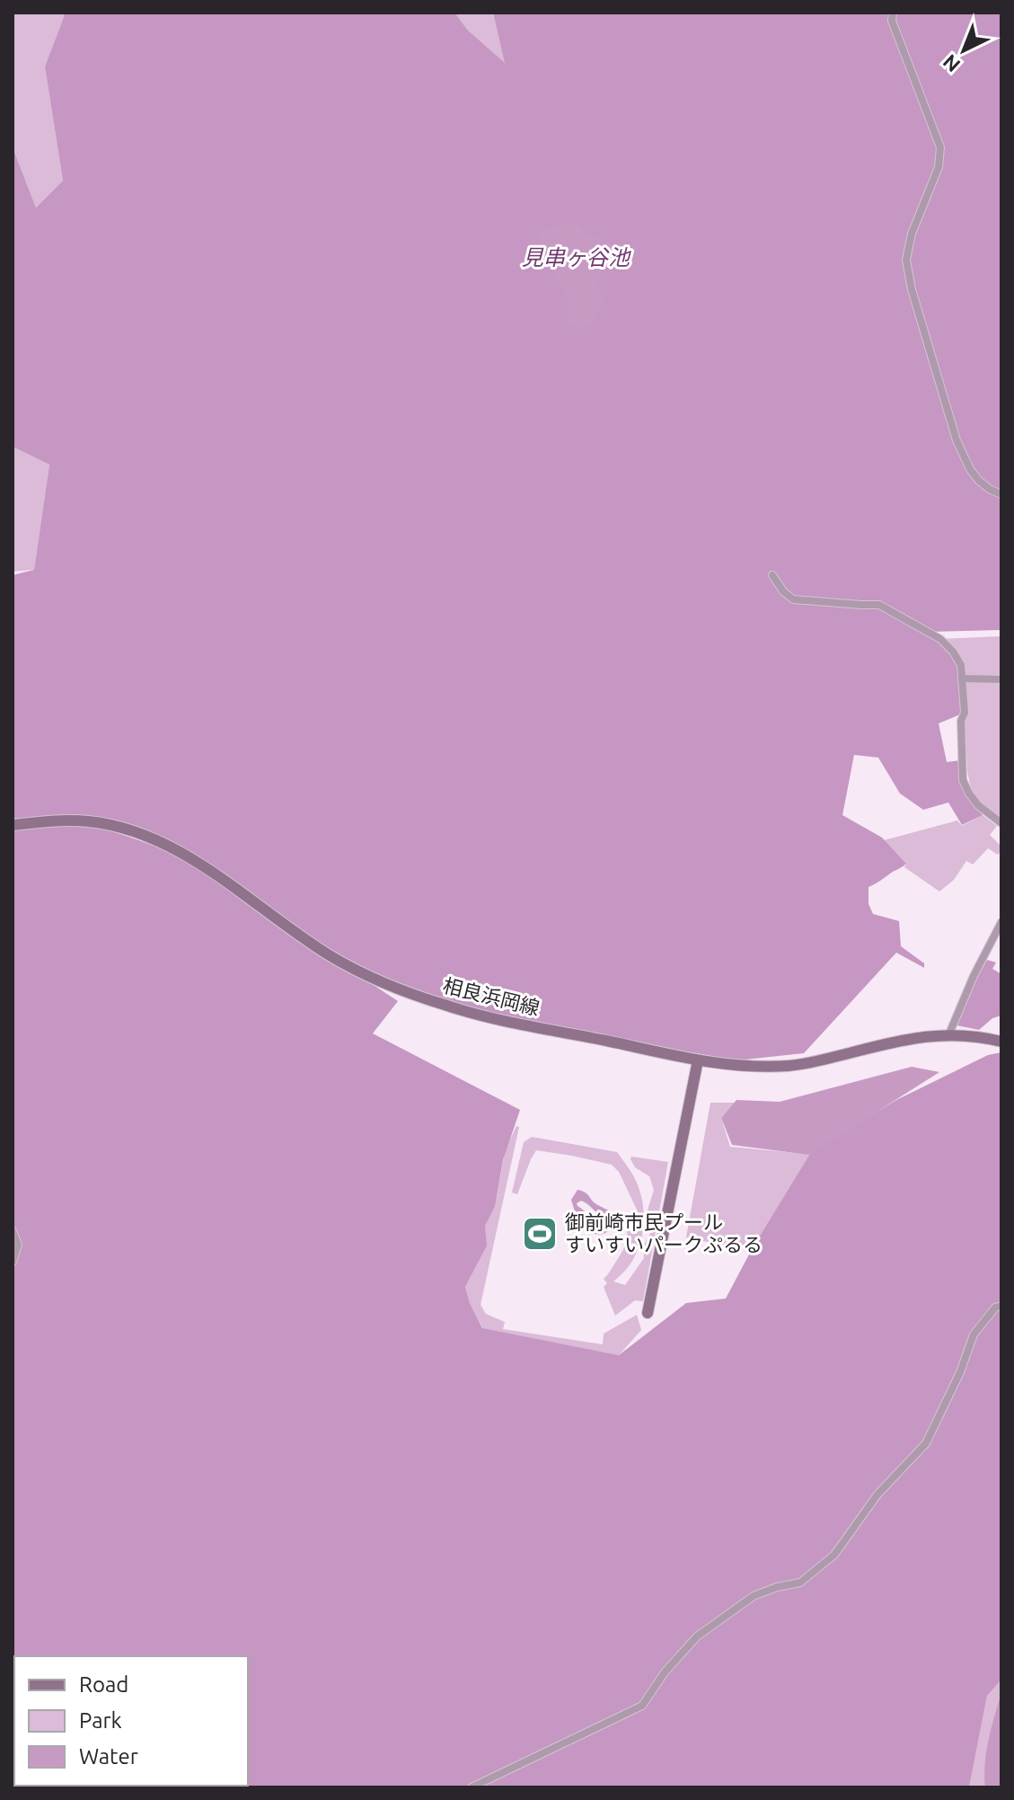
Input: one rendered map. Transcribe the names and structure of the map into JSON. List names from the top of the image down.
{
  "streets": {
    "main road": ["相良浜岡線"]
  },
  "water": ["見串ヶ谷池"],
  "places": {
    "sports": ["御前崎市民プール すいすいパークぷるる"]
  },
  "legend": ["Road", "Park", "Water"],
  "north": "bottom left"
}
